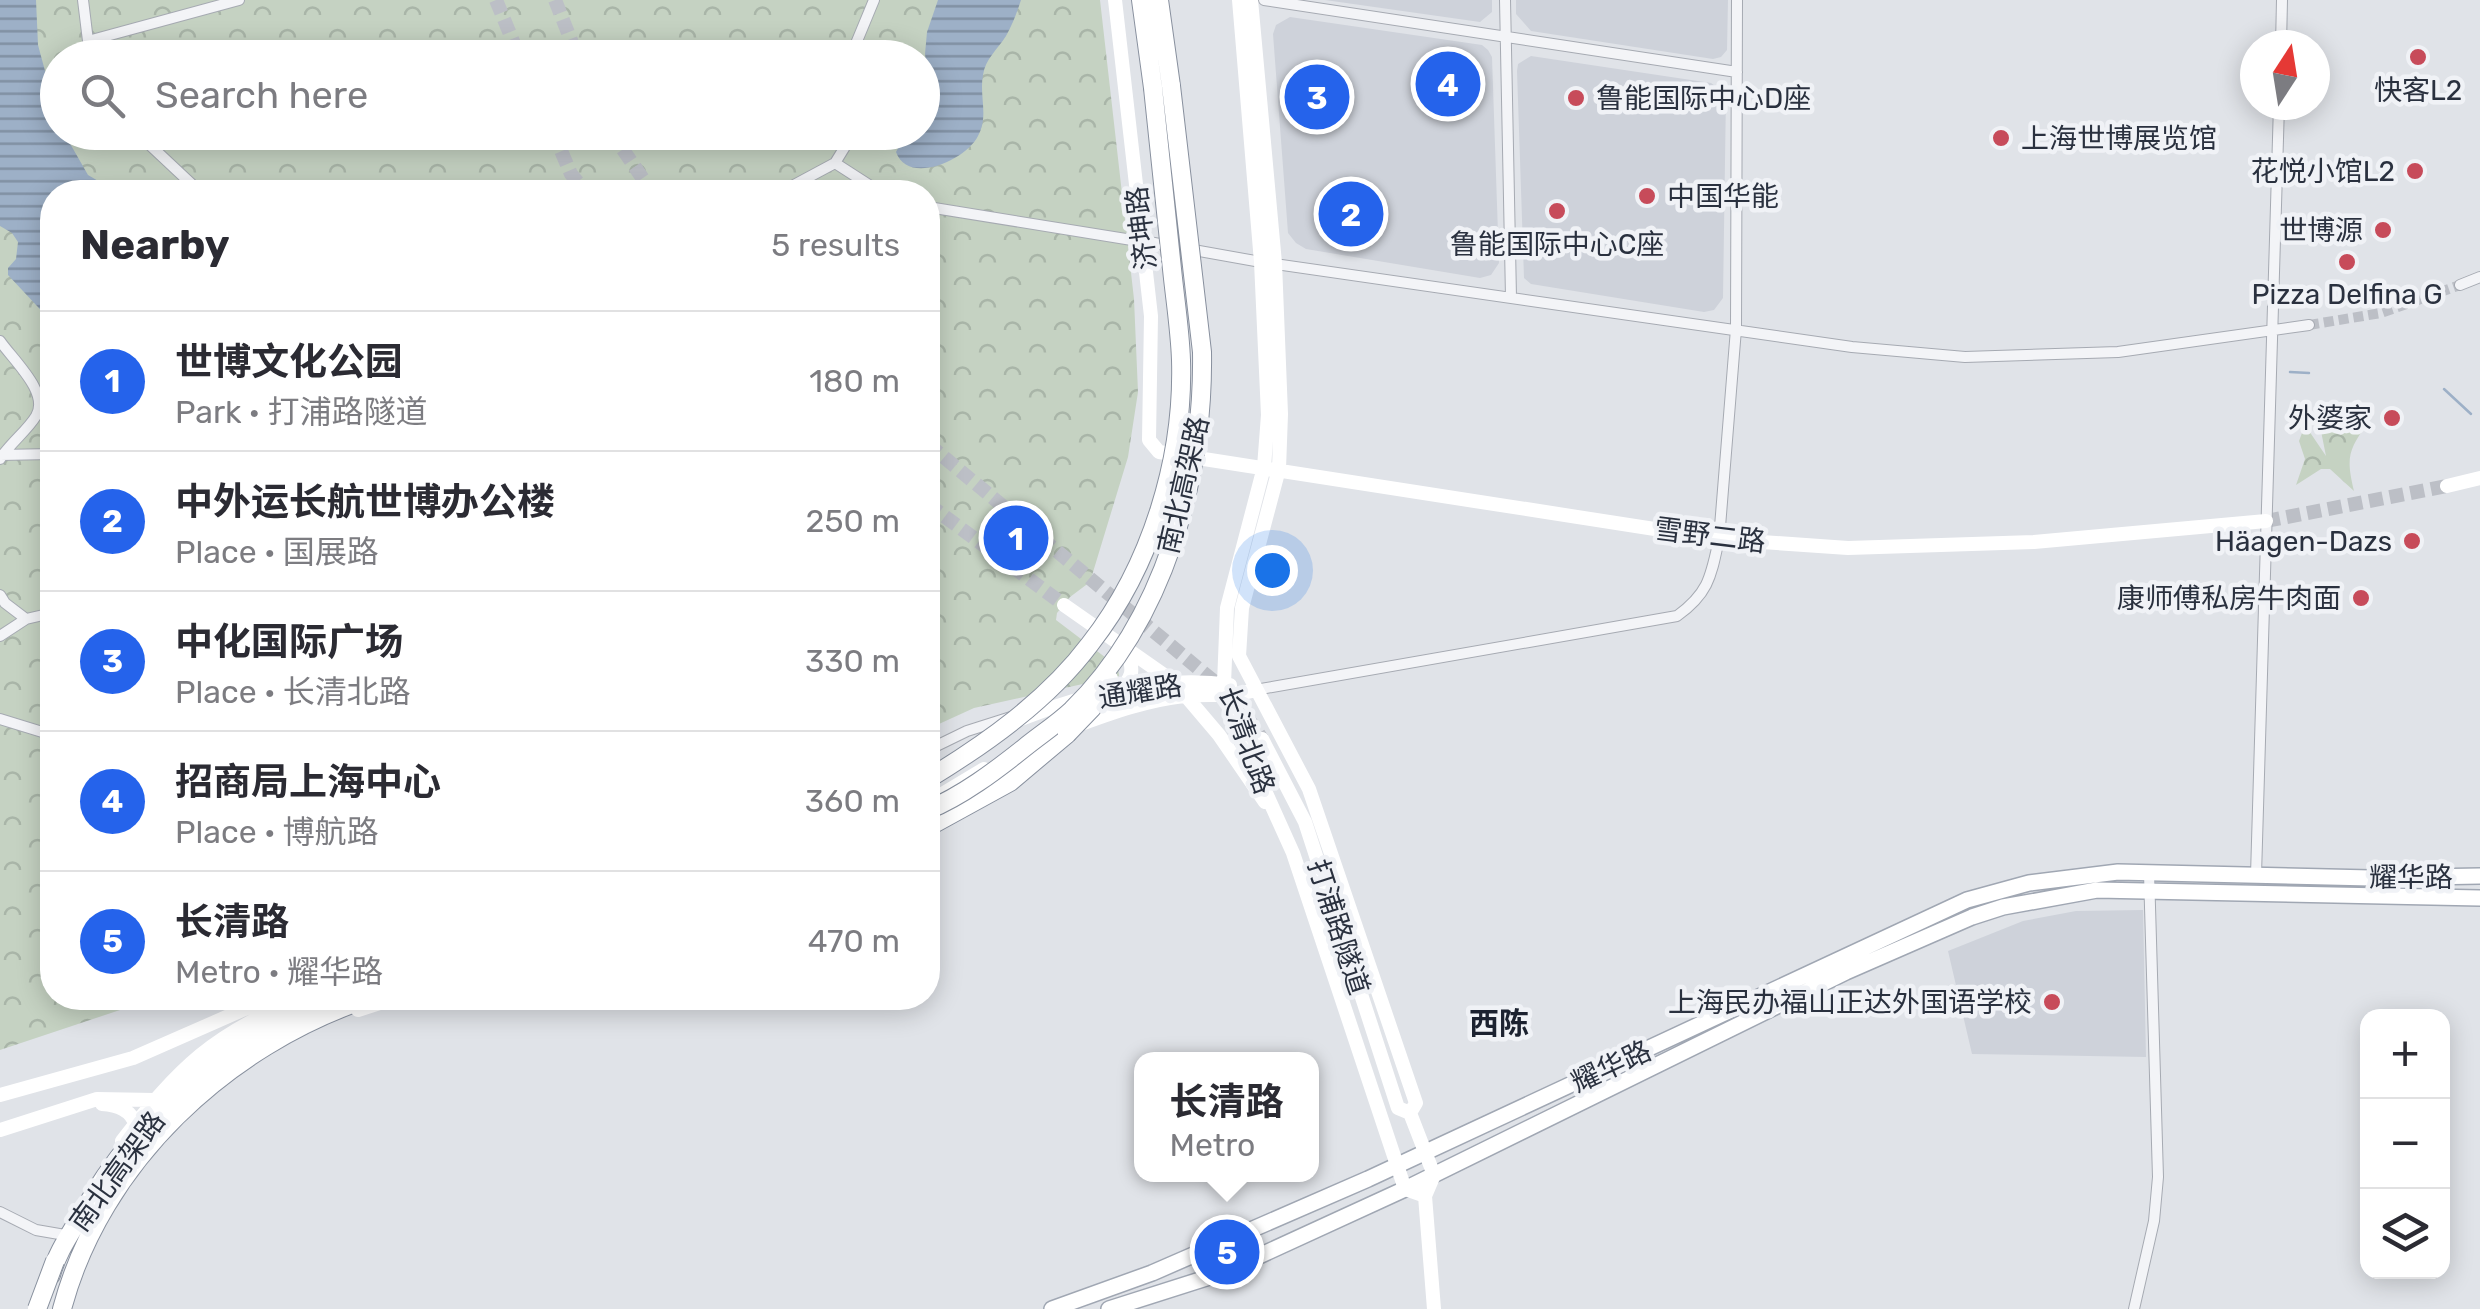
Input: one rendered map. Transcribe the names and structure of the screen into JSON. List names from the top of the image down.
{
  "streets": {
    "highway": ["南北高架路"],
    "main road": ["耀华路"],
    "street": [
      "济坤路",
      "雪野二路",
      "通耀路",
      "长清北路",
      "打浦路隧道"
    ]
  },
  "crossings": [
    ["济坤路", "雪野二路"],
    ["雪野二路", "长清北路"],
    ["通耀路", "长清北路"],
    ["长清北路", "耀华路"],
    ["长清北路", "打浦路隧道"]
  ],
  "districts": ["西陈"],
  "places": [
    "快客L2",
    "鲁能国际中心D座",
    "上海世博展览馆",
    "花悦小馆L2",
    "中国华能",
    "鲁能国际中心C座",
    "世博源",
    "Pizza Delfina G",
    "外婆家",
    "Häagen-Dazs",
    "康师傅私房牛肉面",
    "上海民办福山正达外国语学校"
  ],
  "north": "top",
  "page": {
    "search": "Search here",
    "pins": [
      "4",
      "3",
      "2",
      "1",
      "5"
    ],
    "heading": ["Nearby", "5 results"],
    "list": [
      {
        "mark": "1",
        "name": "世博文化公园",
        "note": "Park · 打浦路隧道",
        "value": "180 m"
      },
      {
        "mark": "2",
        "name": "中外运长航世博办公楼",
        "note": "Place · 国展路",
        "value": "250 m"
      },
      {
        "mark": "3",
        "name": "中化国际广场",
        "note": "Place · 长清北路",
        "value": "330 m"
      },
      {
        "mark": "4",
        "name": "招商局上海中心",
        "note": "Place · 博航路",
        "value": "360 m"
      },
      {
        "mark": "5",
        "name": "长清路",
        "note": "Metro · 耀华路",
        "value": "470 m"
      }
    ],
    "map_buttons": ["+", "−"],
    "popup": ["长清路", "Metro"]
  }
}
